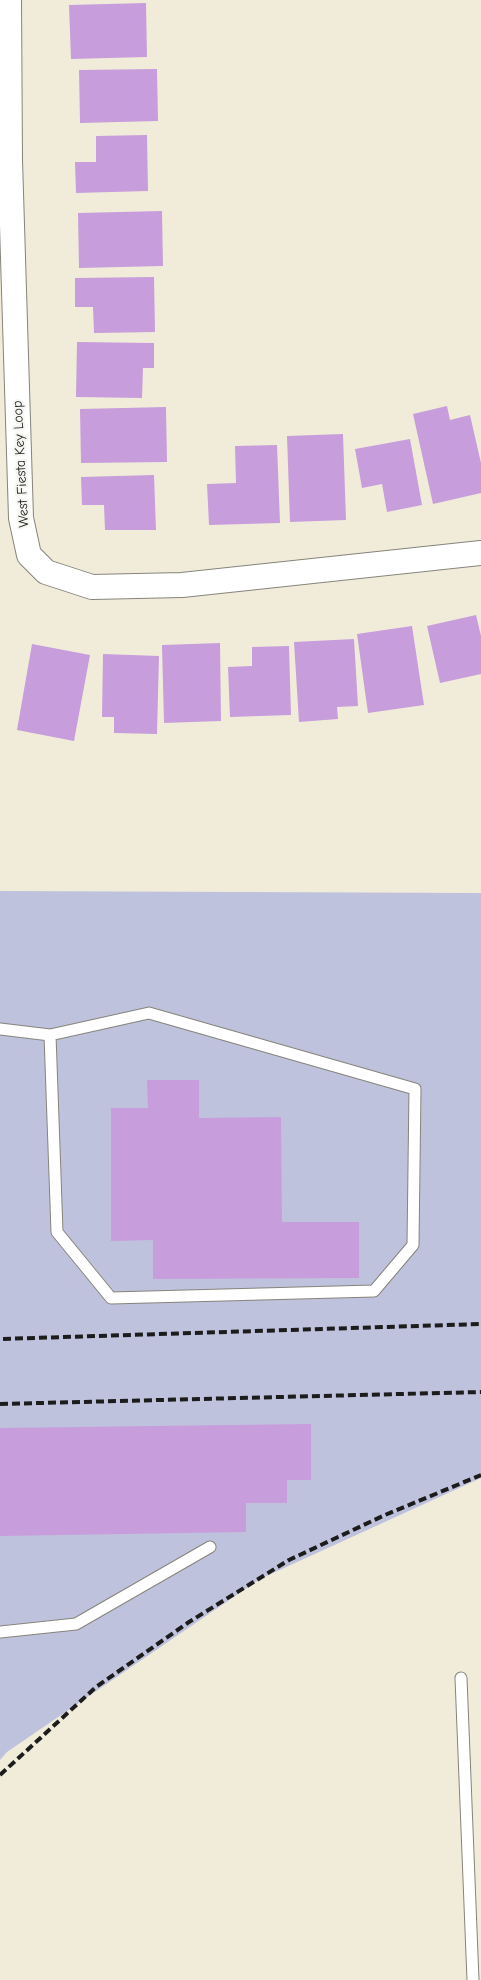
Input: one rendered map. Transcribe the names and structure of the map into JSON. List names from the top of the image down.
{
  "streets": {
    "street": ["West Fiesta Key Loop"]
  }
}
